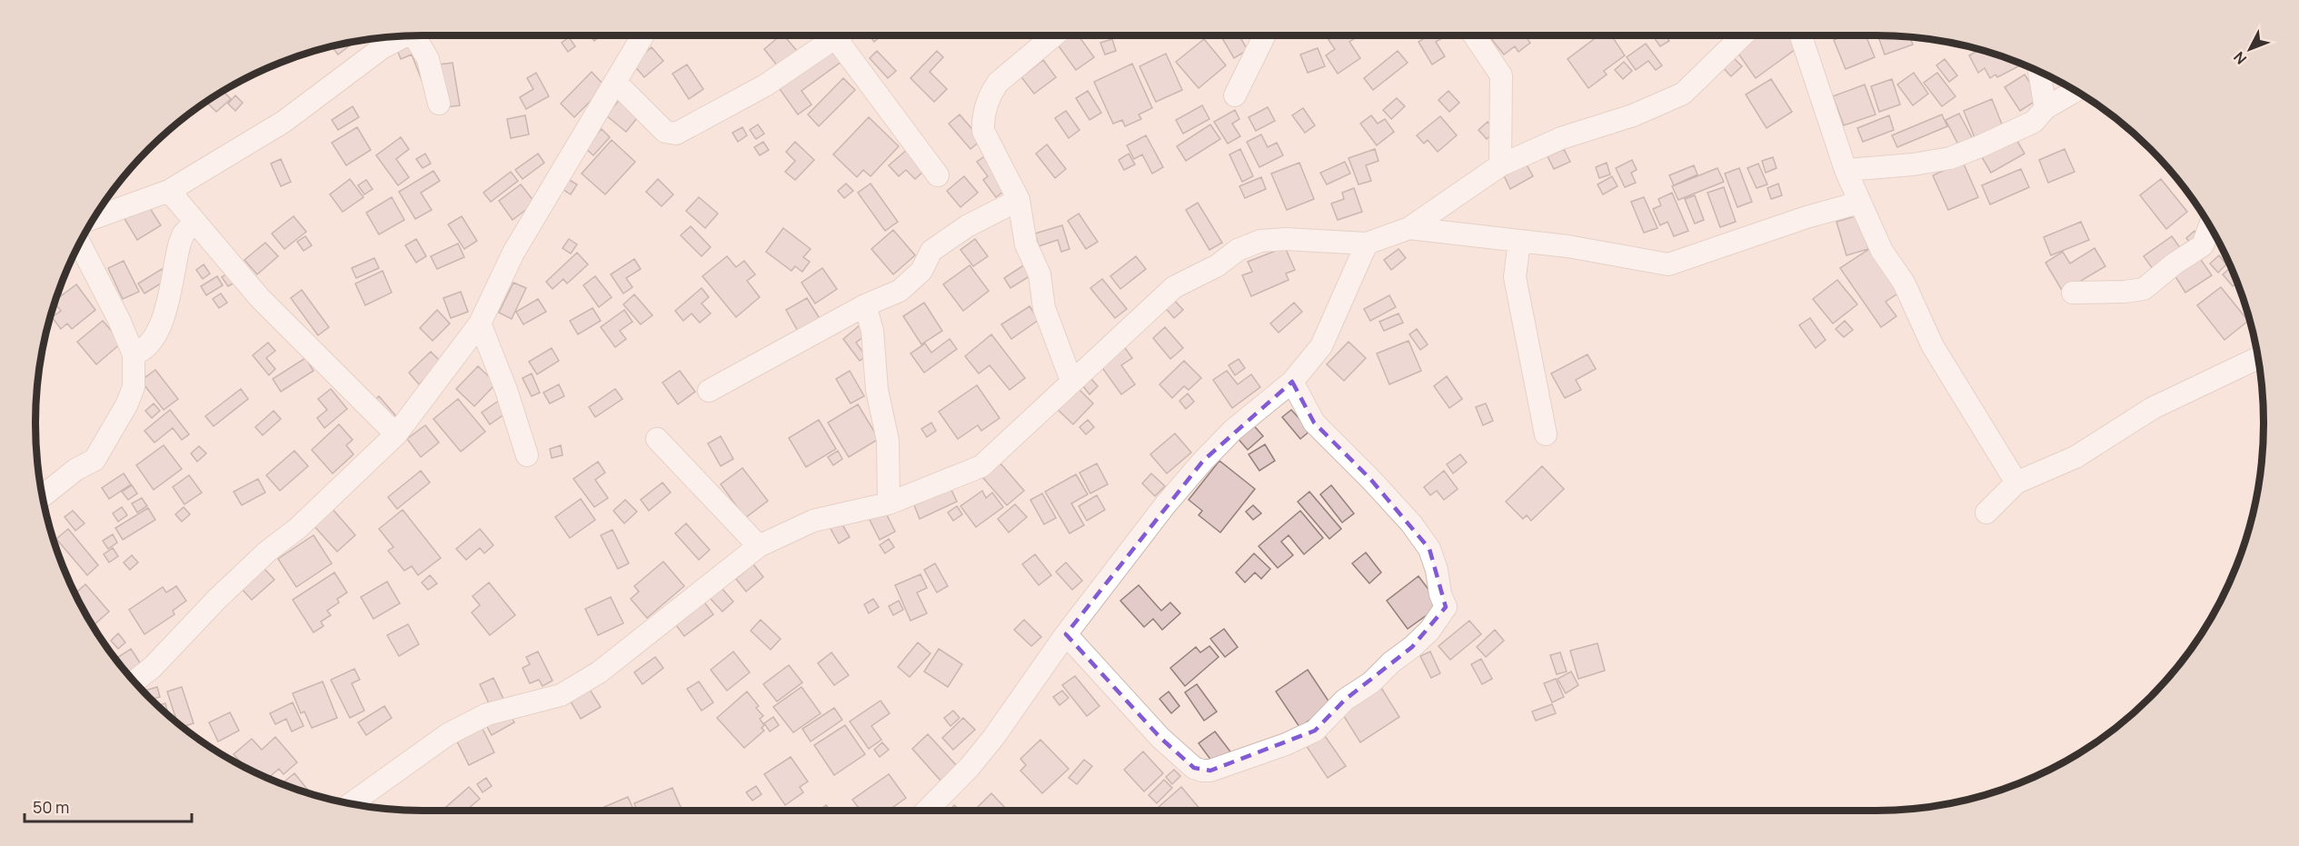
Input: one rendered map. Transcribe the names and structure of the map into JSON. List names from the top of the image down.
{
  "scale_bar": "50 m",
  "north": "bottom left"
}
